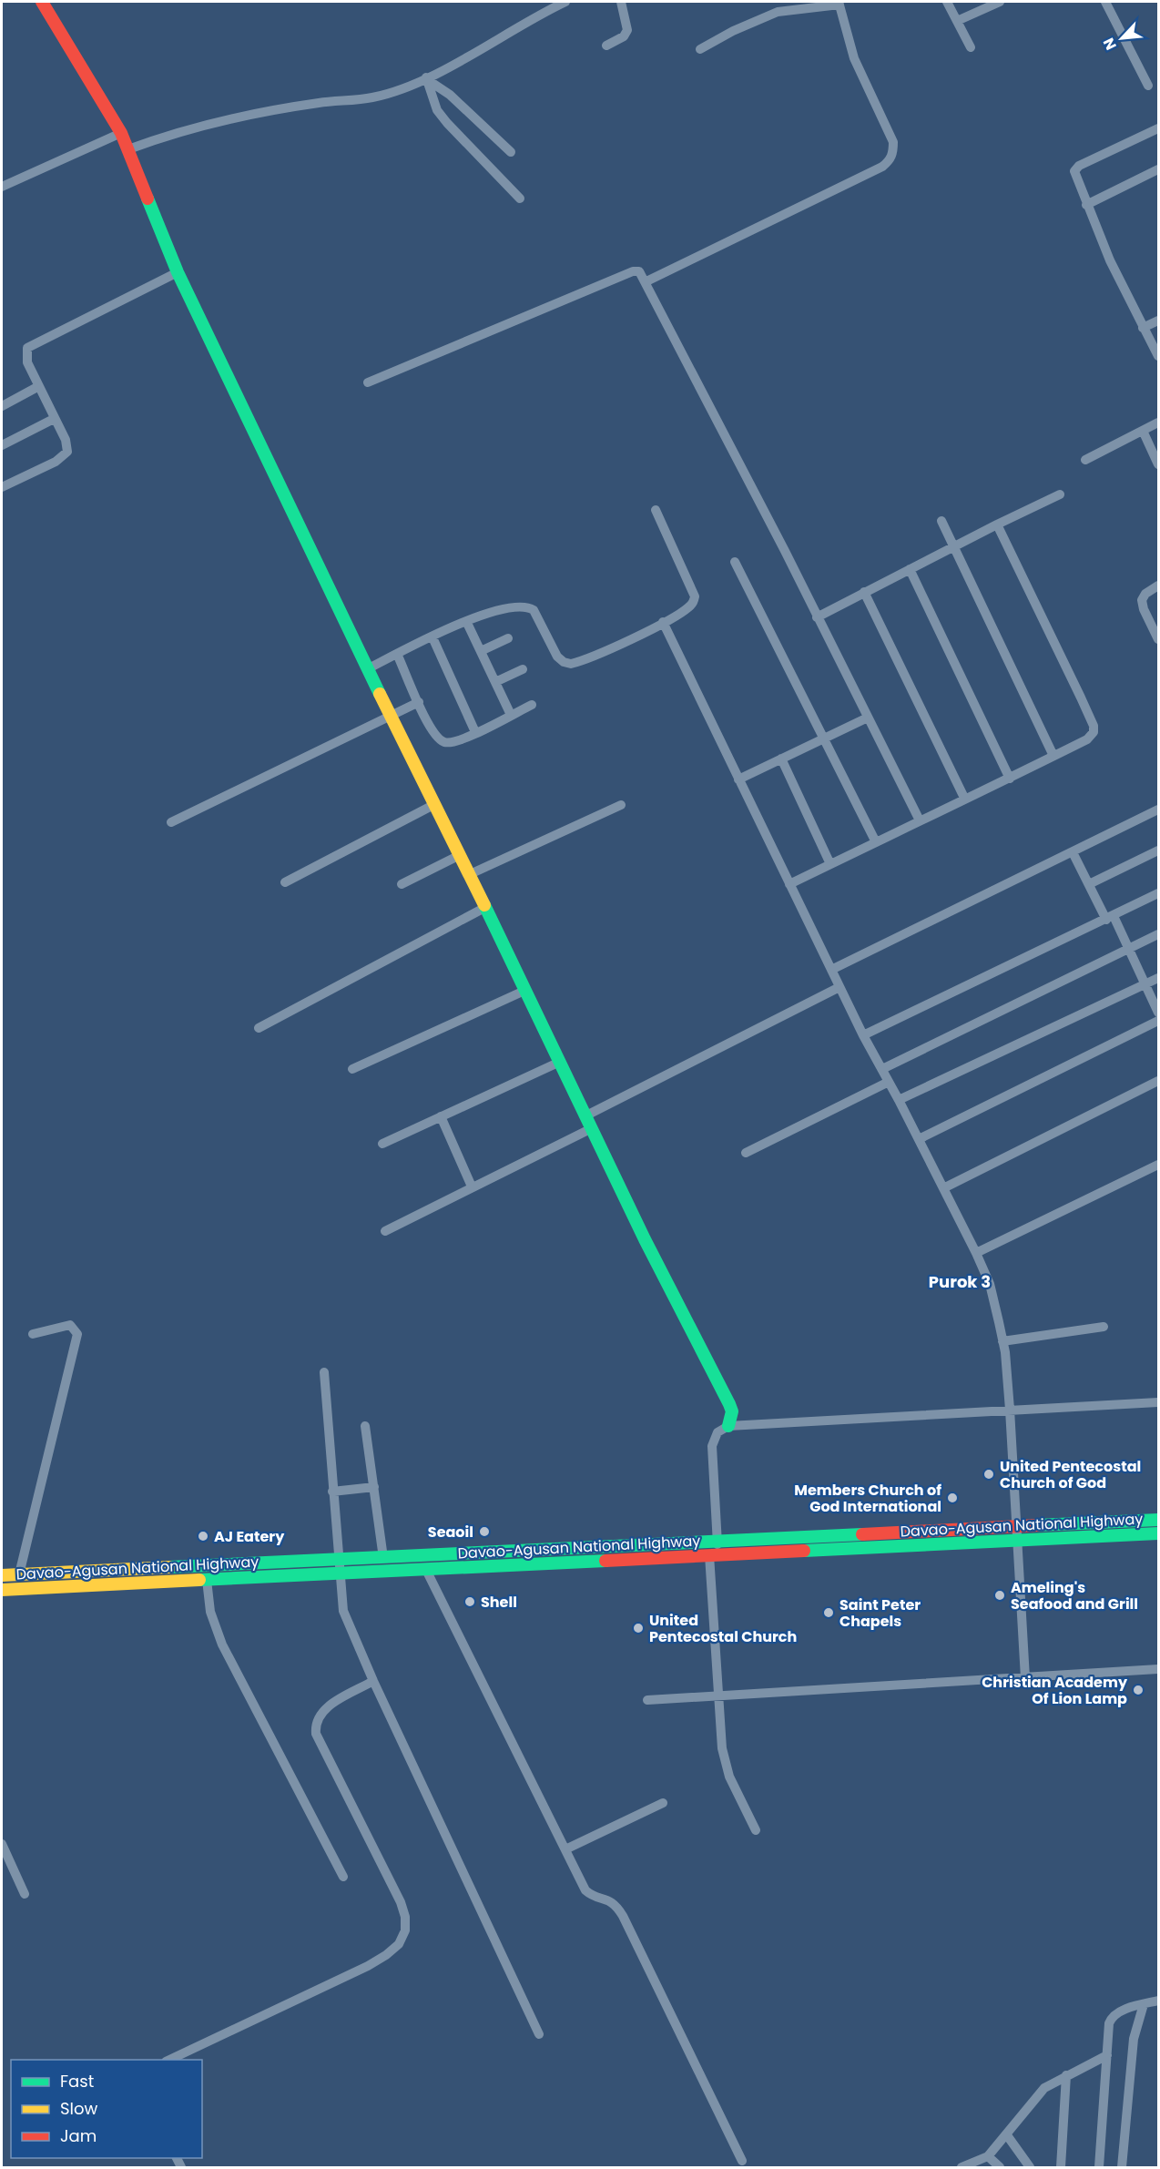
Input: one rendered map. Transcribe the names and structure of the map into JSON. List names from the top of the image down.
{
  "streets": {
    "main road": ["Davao-Agusan National Highway"]
  },
  "districts": ["Purok 3"],
  "places": [
    "United Pentecostal Church of God",
    "Members Church of God International",
    "Seaoil",
    "AJ Eatery",
    "Ameling's Seafood and Grill",
    "Shell",
    "Saint Peter Chapels",
    "United Pentecostal Church",
    "Christian Academy Of Lion Lamp"
  ],
  "legend": ["Fast", "Slow", "Jam"],
  "north": "bottom left"
}
